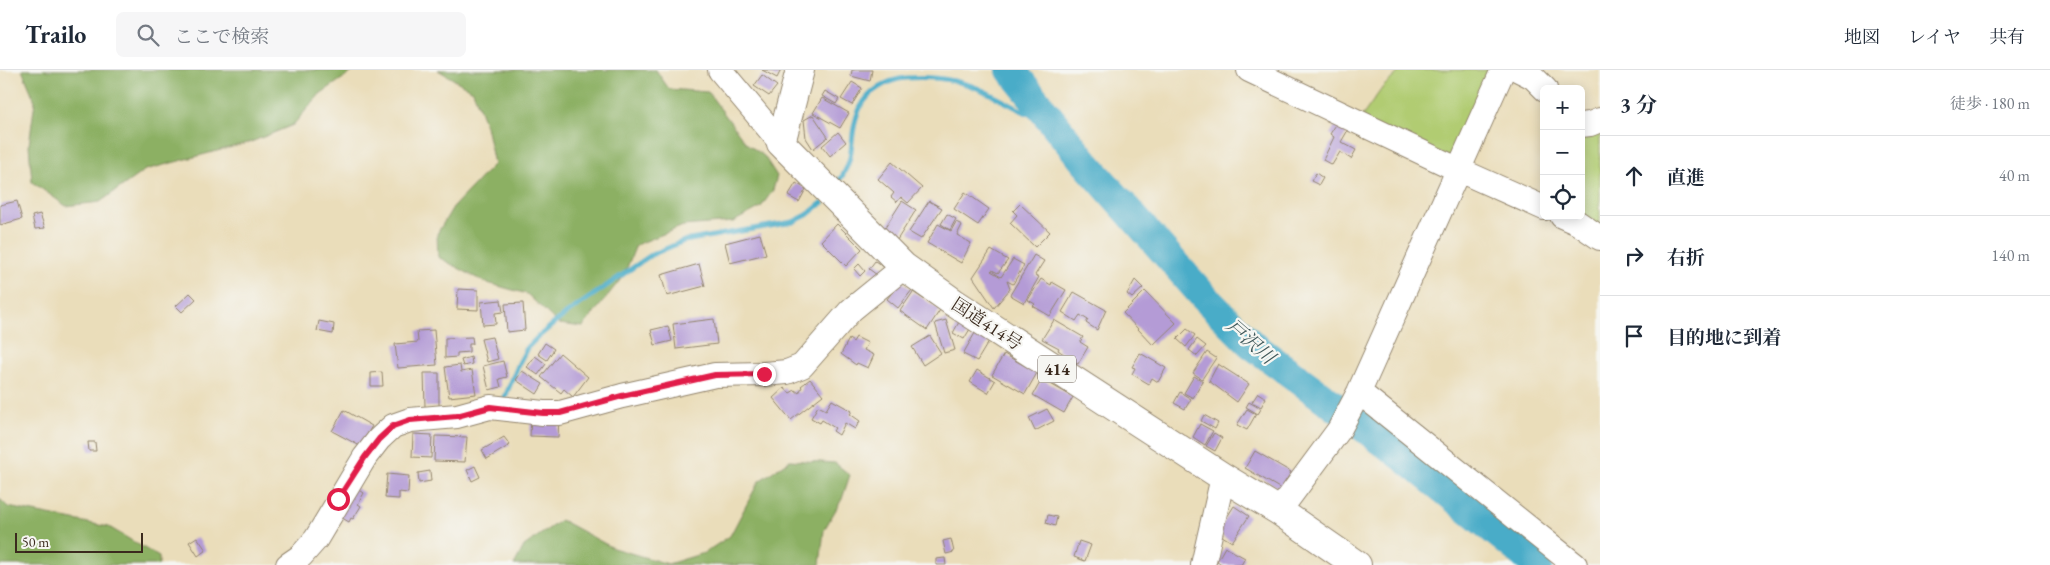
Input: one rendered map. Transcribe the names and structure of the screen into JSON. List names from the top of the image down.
{
  "streets": {
    "highway": ["国道414号", "414"]
  },
  "water": ["戸沢川"],
  "scale_bar": "50 m",
  "page": {
    "header": "Trailo",
    "search": "ここで検索",
    "nav": ["地図", "レイヤ", "共有"],
    "heading": ["3 分", "徒歩 · 180 m"],
    "map_buttons": ["+", "−"],
    "list": [
      ["直進", "40 m"],
      ["右折", "140 m"],
      "目的地に到着"
    ],
    "scale": "50 m"
  }
}
